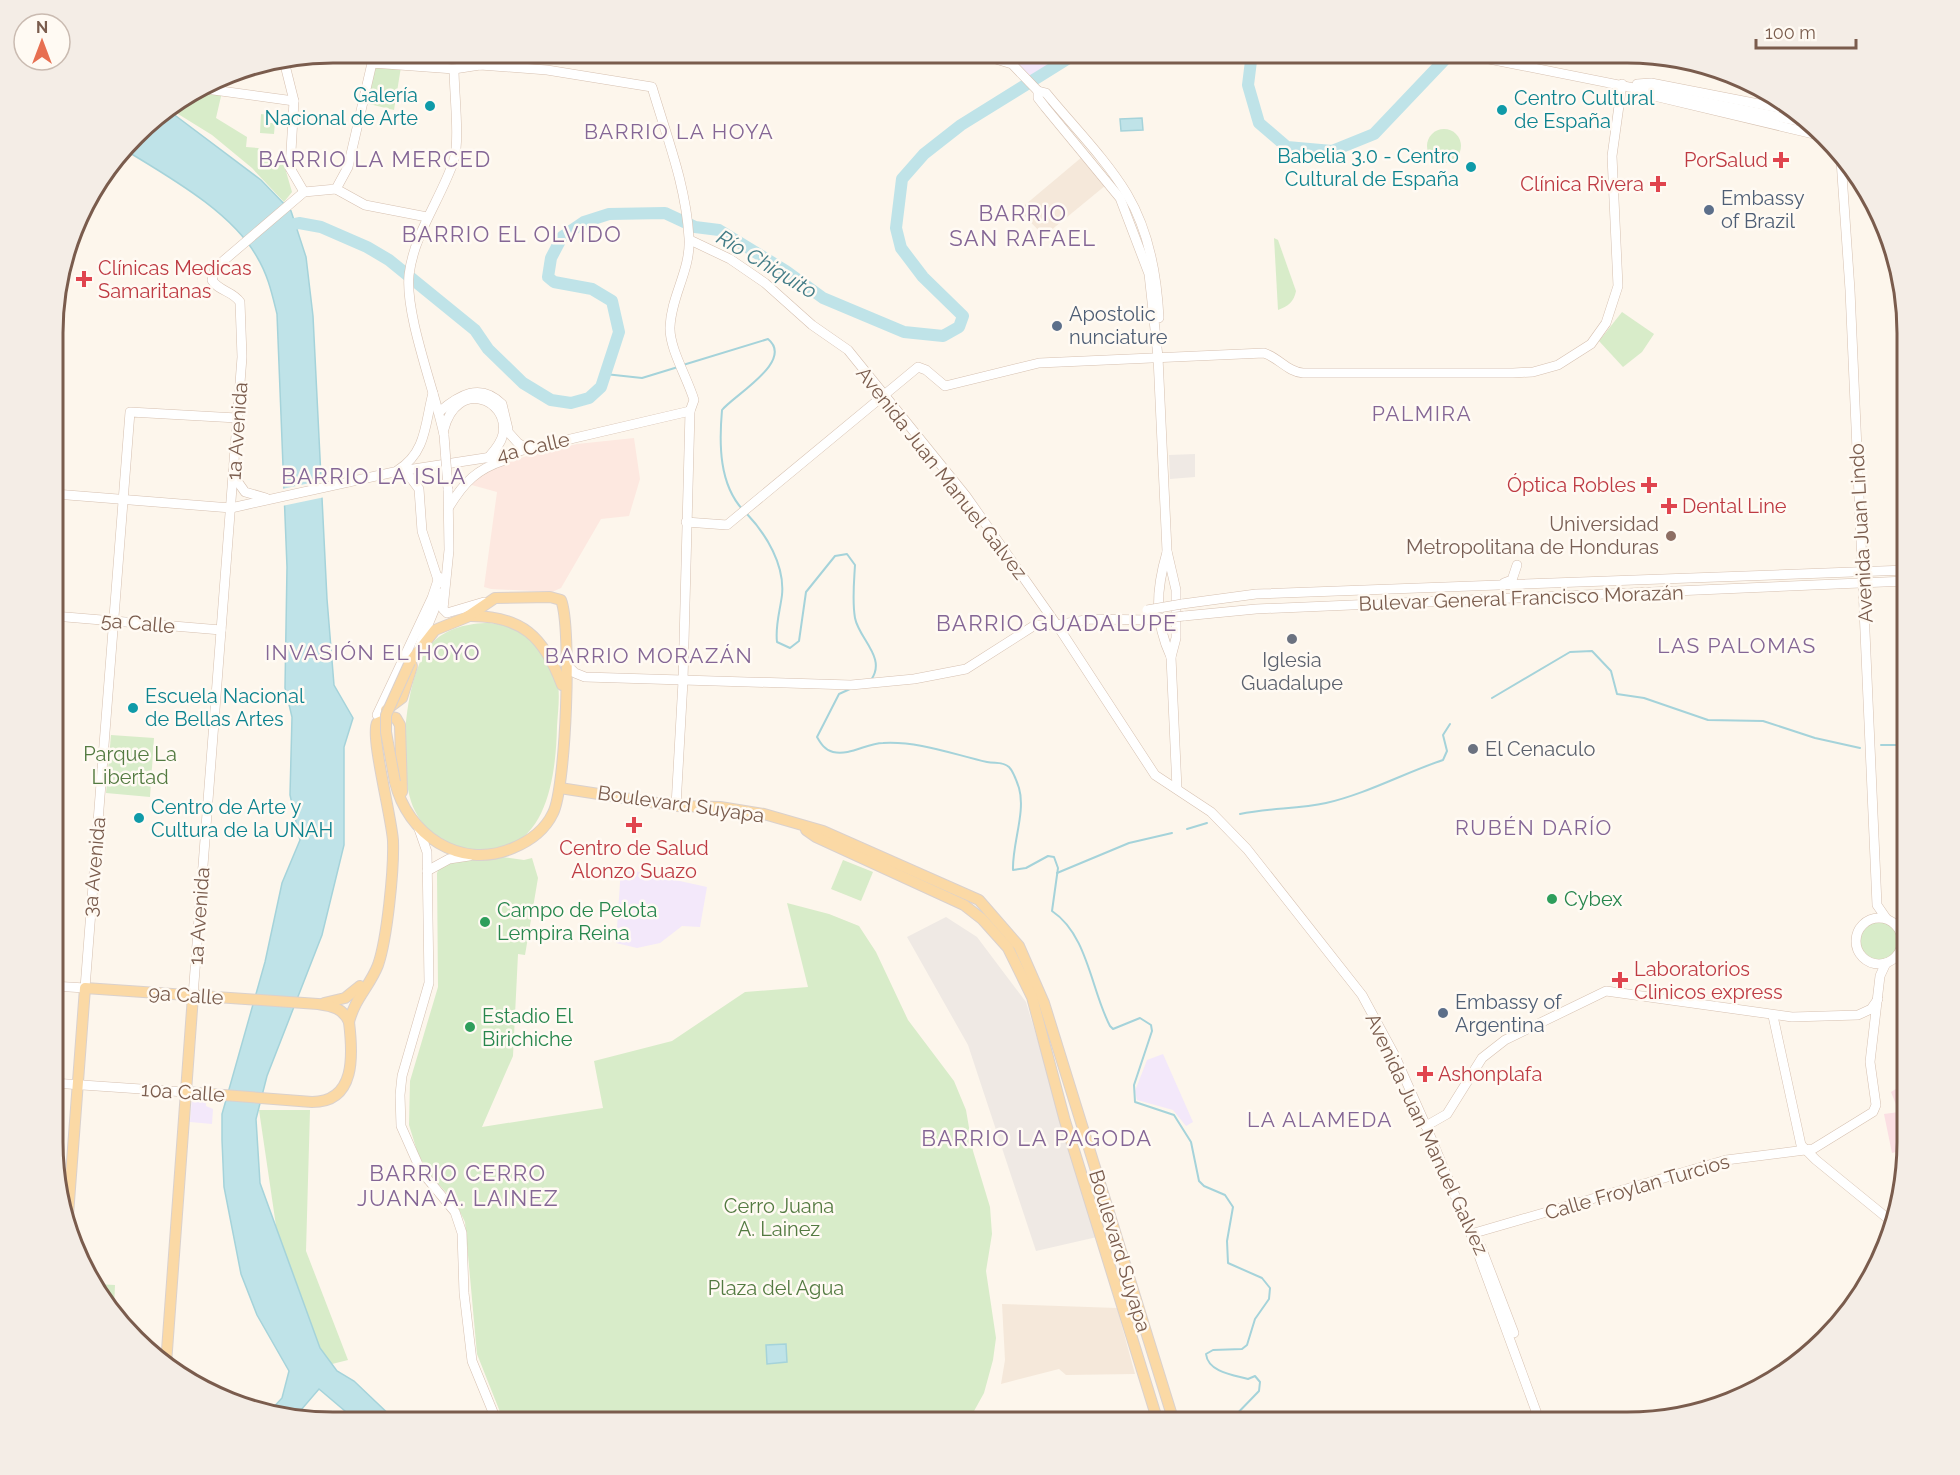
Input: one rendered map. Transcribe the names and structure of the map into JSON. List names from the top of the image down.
{
  "streets": {
    "main road": [
      "1a Avenida",
      "Boulevard Suyapa",
      "3a Avenida",
      "9a Calle",
      "10a Calle"
    ],
    "street": [
      "4a Calle",
      "Avenida Juan Manuel Galvez",
      "Avenida Juan Lindo",
      "Bulevar General Francisco Morazán",
      "5a Calle",
      "Calle Froylan Turcios"
    ]
  },
  "crossings": [
    ["1a Avenida", "4a Calle"],
    ["1a Avenida", "5a Calle"],
    ["1a Avenida", "3a Avenida"],
    ["1a Avenida", "9a Calle"],
    ["1a Avenida", "10a Calle"],
    ["4a Calle", "3a Avenida"],
    ["Avenida Juan Manuel Galvez", "Bulevar General Francisco Morazán"],
    ["Avenida Juan Manuel Galvez", "Calle Froylan Turcios"],
    ["Avenida Juan Lindo", "Bulevar General Francisco Morazán"],
    ["5a Calle", "3a Avenida"],
    ["3a Avenida", "9a Calle"],
    ["3a Avenida", "10a Calle"]
  ],
  "districts": [
    "BARRIO LA HOYA",
    "BARRIO LA MERCED",
    "BARRIO SAN RAFAEL",
    "BARRIO EL OLVIDO",
    "PALMIRA",
    "BARRIO LA ISLA",
    "BARRIO GUADALUPE",
    "LAS PALOMAS",
    "INVASIÓN EL HOYO",
    "BARRIO MORAZÁN",
    "RUBÉN DARÍO",
    "LA ALAMEDA",
    "BARRIO LA PAGODA",
    "BARRIO CERRO JUANA A. LAINEZ"
  ],
  "water": ["Río Chiquito"],
  "parks": ["Parque La Libertad", "Cerro Juana A. Lainez", "Plaza del Agua"],
  "places": {
    "other": [
      "Galería Nacional de Arte",
      "Centro Cultural de España",
      "Babelia 3.0 - Centro Cultural de España",
      "Embassy of Brazil",
      "Apostolic nunciature",
      "Universidad Metropolitana de Honduras",
      "Iglesia Guadalupe",
      "Escuela Nacional de Bellas Artes",
      "El Cenaculo",
      "Centro de Arte y Cultura de la UNAH",
      "Cybex",
      "Campo de Pelota Lempira Reina",
      "Embassy of Argentina",
      "Estadio El Birichiche"
    ],
    "health": [
      "PorSalud",
      "Clínica Rivera",
      "Clínicas Medicas Samaritanas",
      "Óptica Robles",
      "Dental Line",
      "Centro de Salud Alonzo Suazo",
      "Laboratorios Clinicos express",
      "Ashonplafa"
    ]
  },
  "scale_bar": "100 m",
  "north": "top"
}
